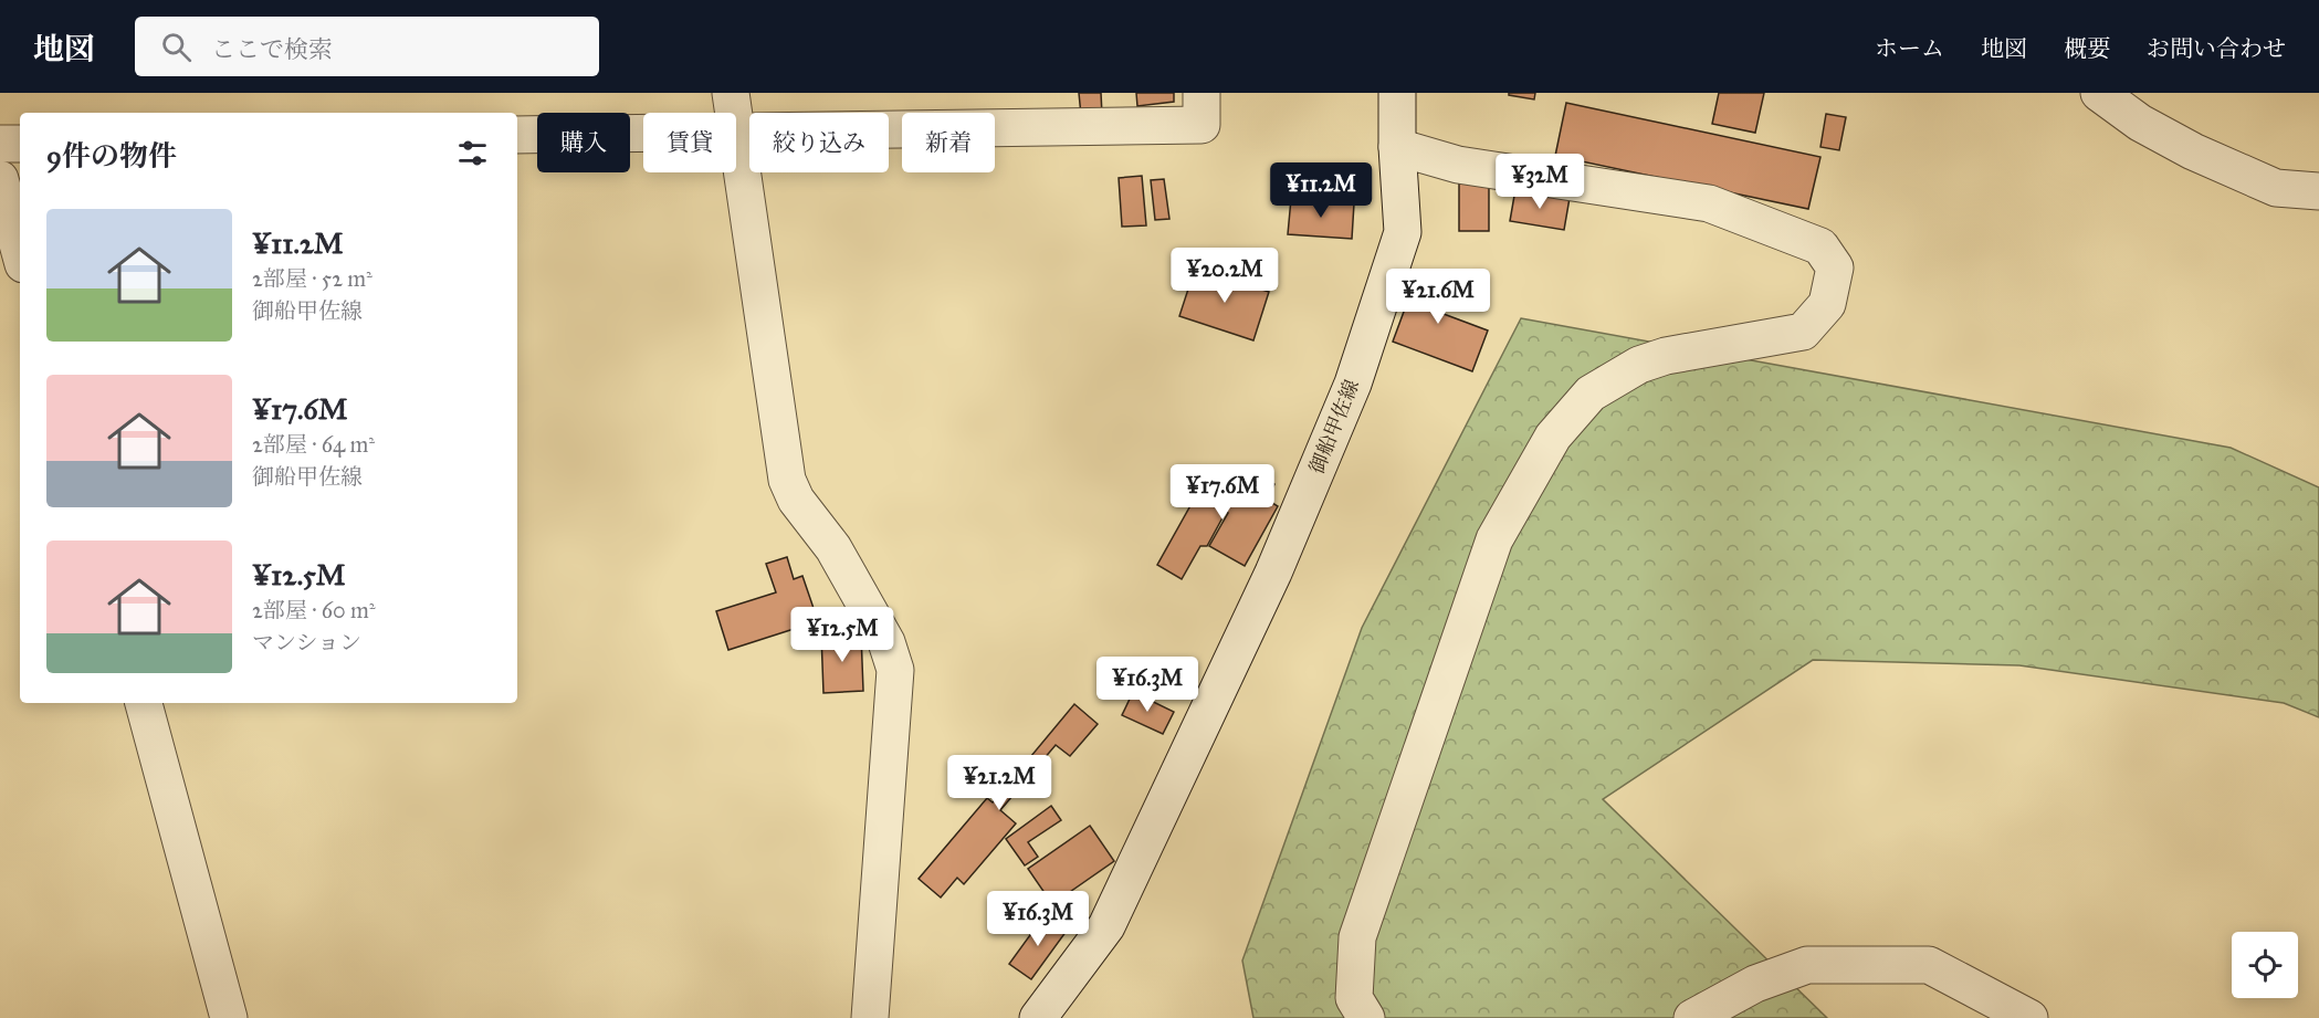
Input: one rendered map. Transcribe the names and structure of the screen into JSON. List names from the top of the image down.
{
  "streets": {
    "street": ["御船甲佐線"]
  },
  "page": {
    "header": "地図",
    "search": "ここで検索",
    "nav": [
      "ホーム",
      "地図",
      "概要",
      "お問い合わせ"
    ],
    "chip": [
      "購入",
      "賃貸",
      "絞り込み",
      "新着"
    ],
    "heading": "9件の物件",
    "price": [
      "¥32M",
      "¥11.2M",
      "¥20.2M",
      "¥21.6M",
      "¥17.6M",
      "¥12.5M",
      "¥16.3M",
      "¥21.2M",
      "¥16.3M"
    ],
    "list": [
      {
        "name": "¥11.2M",
        "note": "2部屋 · 52 m² · 御船甲佐線"
      },
      {
        "name": "¥17.6M",
        "note": "2部屋 · 64 m² · 御船甲佐線"
      },
      {
        "name": "¥12.5M",
        "note": "2部屋 · 60 m² · マンション"
      }
    ]
  }
}
